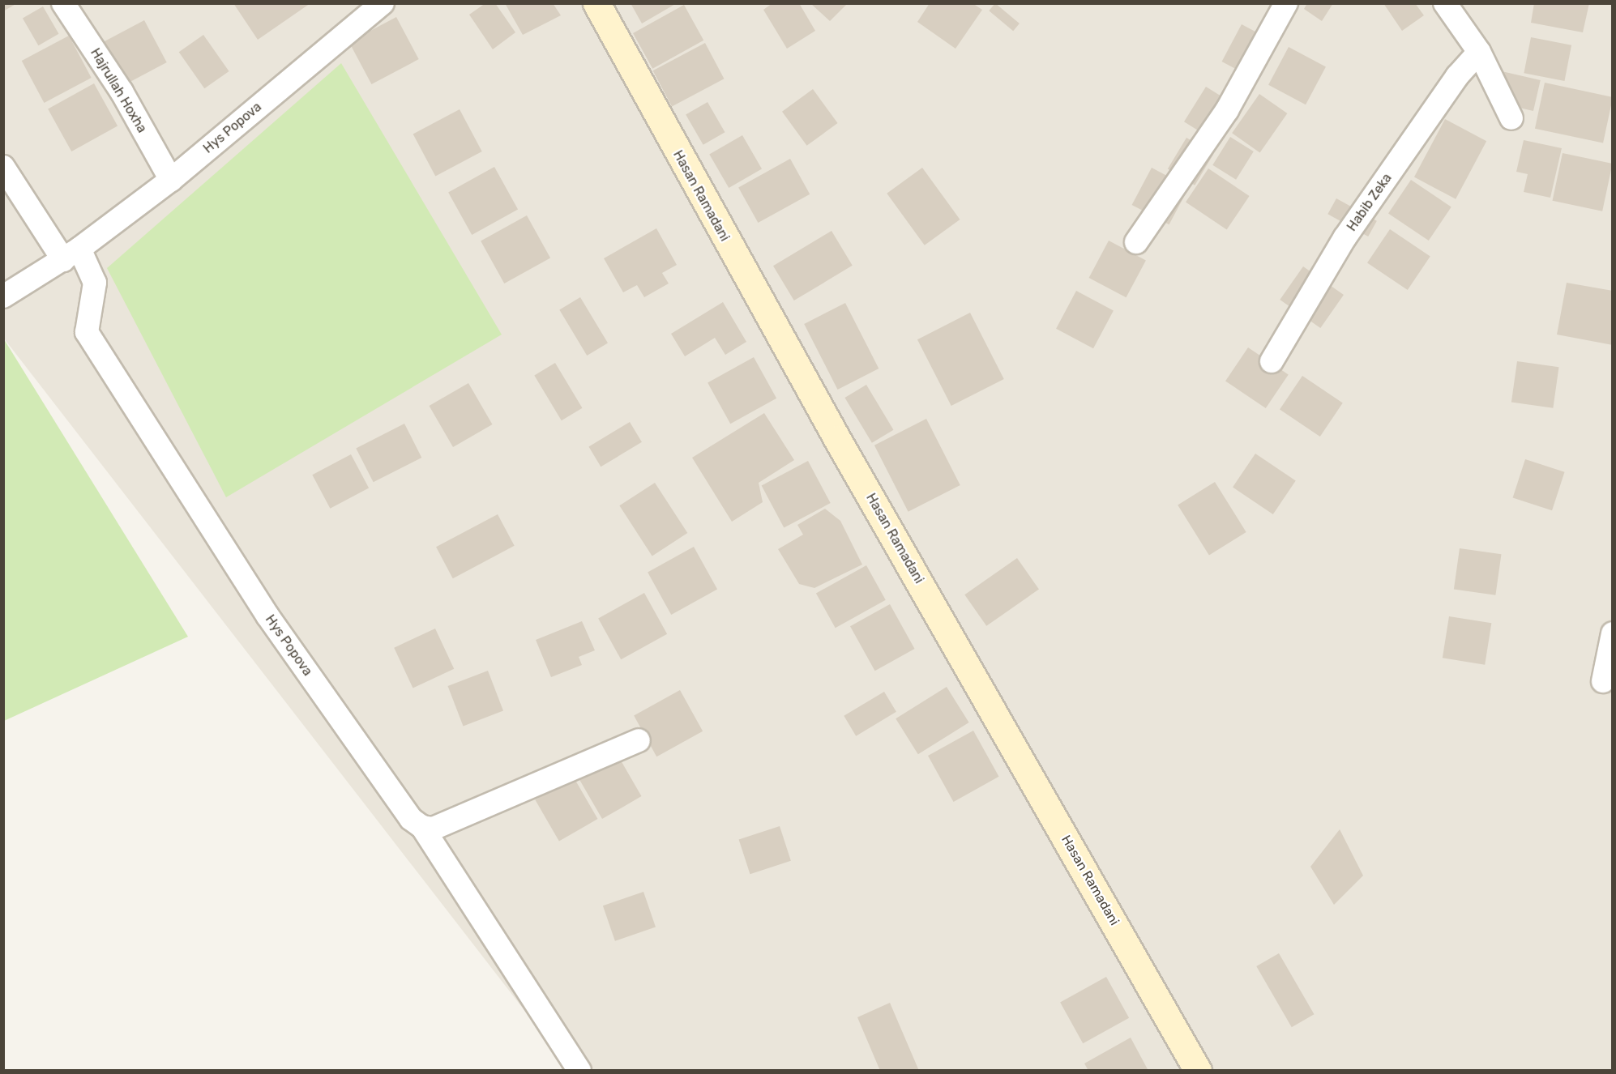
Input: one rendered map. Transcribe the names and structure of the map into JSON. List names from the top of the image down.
{
  "streets": {
    "main road": ["Hasan Ramadani"],
    "street": ["Hajrullah Hoxha", "Hys Popova", "Habib Zeka"]
  },
  "crossings": [
    ["Hajrullah Hoxha", "Hys Popova"]
  ]
}
